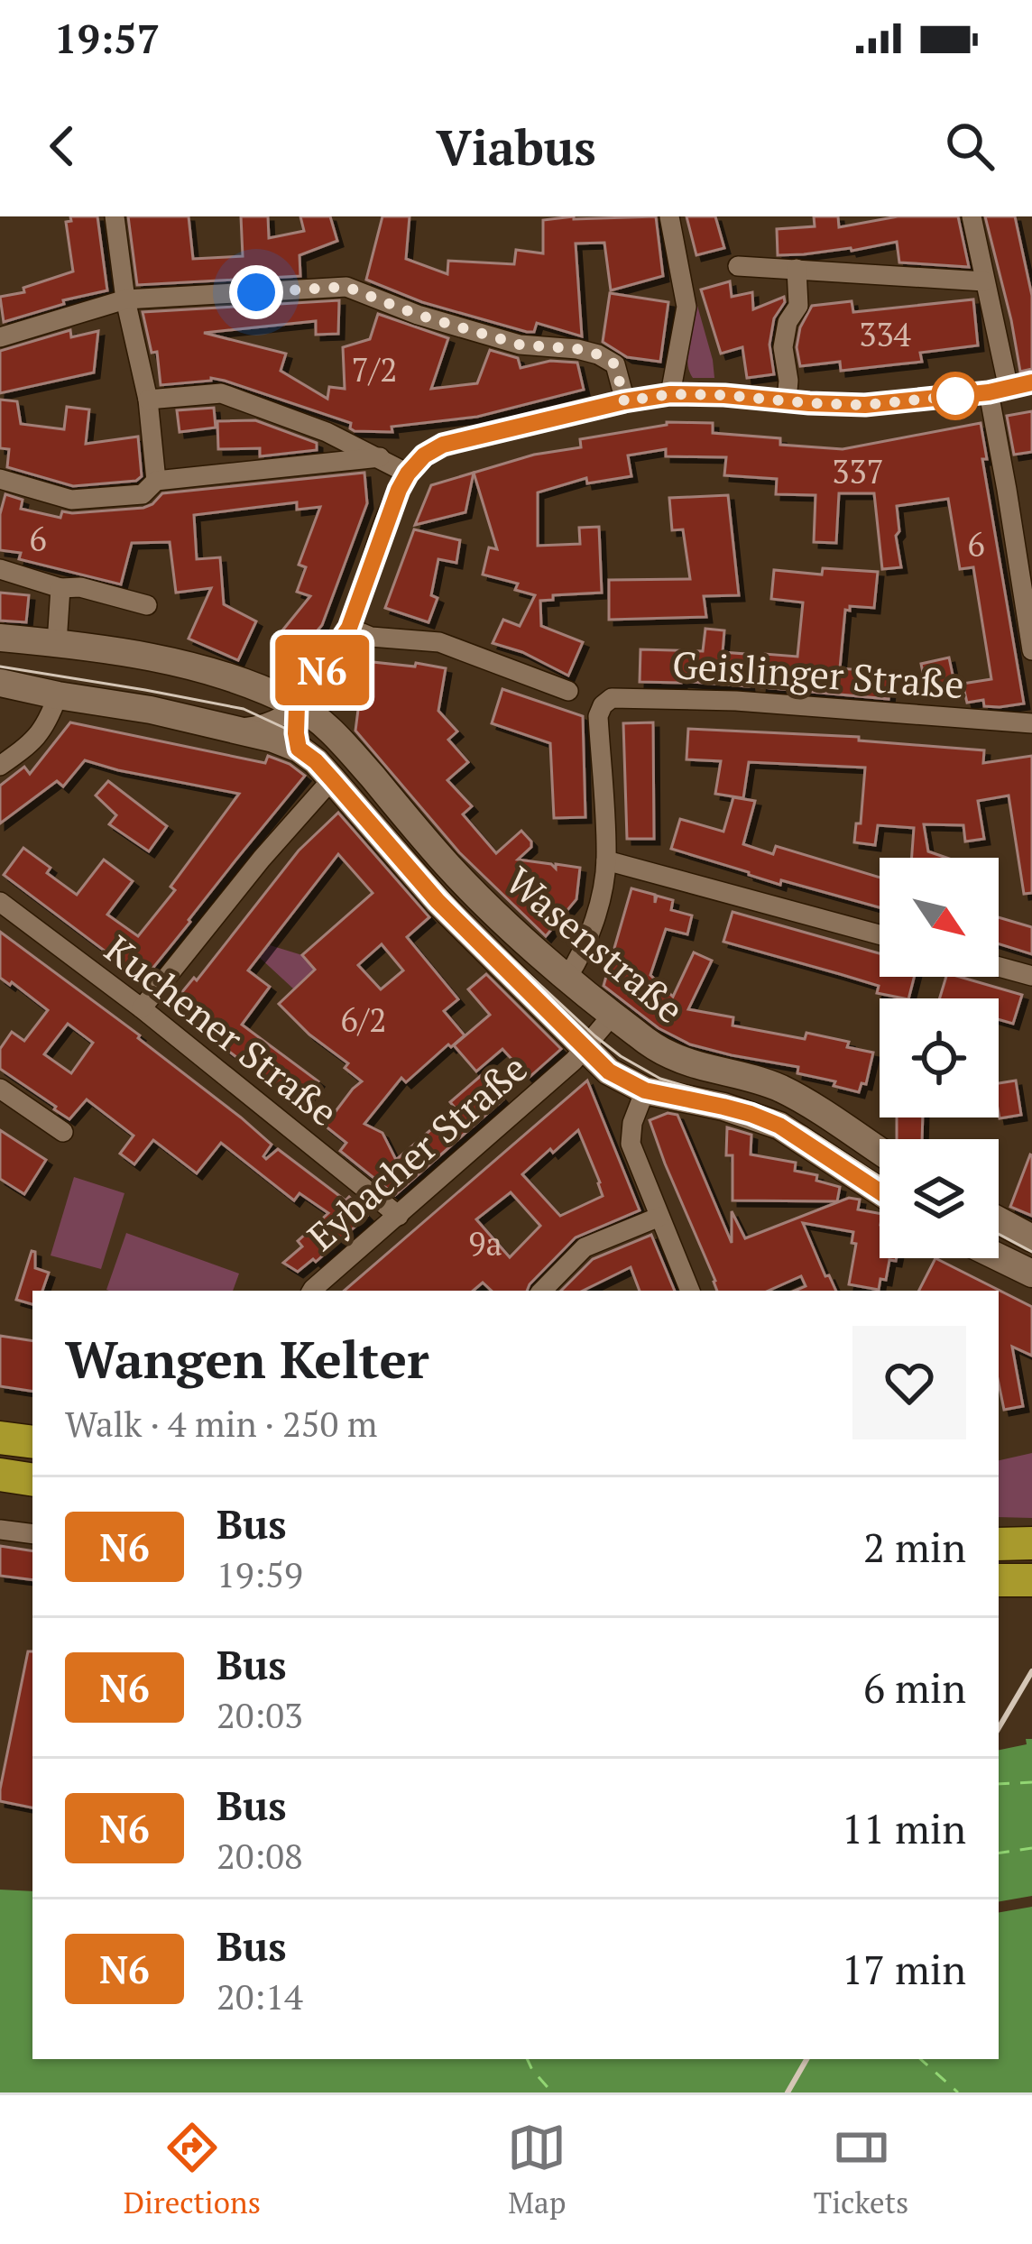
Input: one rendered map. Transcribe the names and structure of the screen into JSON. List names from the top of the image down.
{
  "streets": {
    "street": [
      "Geislinger Straße",
      "Wasenstraße",
      "Kuchener Straße",
      "Eybacher Straße"
    ]
  },
  "crossings": [
    ["Wasenstraße", "Eybacher Straße"],
    ["Kuchener Straße", "Eybacher Straße"]
  ],
  "lines": ["bus line N6"],
  "house_numbers": [
    "334",
    "7/2",
    "337",
    "6",
    "6",
    "6/2",
    "9a"
  ],
  "north": "bottom right",
  "page": {
    "status": "19:57",
    "header": "Viabus",
    "on_map": "N6",
    "heading": ["Wangen Kelter", "Walk · 4 min · 250 m"],
    "list": [
      {
        "mark": "N6",
        "name": "Bus",
        "note": "19:59",
        "value": "2 min"
      },
      {
        "mark": "N6",
        "name": "Bus",
        "note": "20:03",
        "value": "6 min"
      },
      {
        "mark": "N6",
        "name": "Bus",
        "note": "20:08",
        "value": "11 min"
      },
      {
        "mark": "N6",
        "name": "Bus",
        "note": "20:14",
        "value": "17 min"
      }
    ],
    "tabs": ["Directions", "Map", "Tickets"]
  }
}
